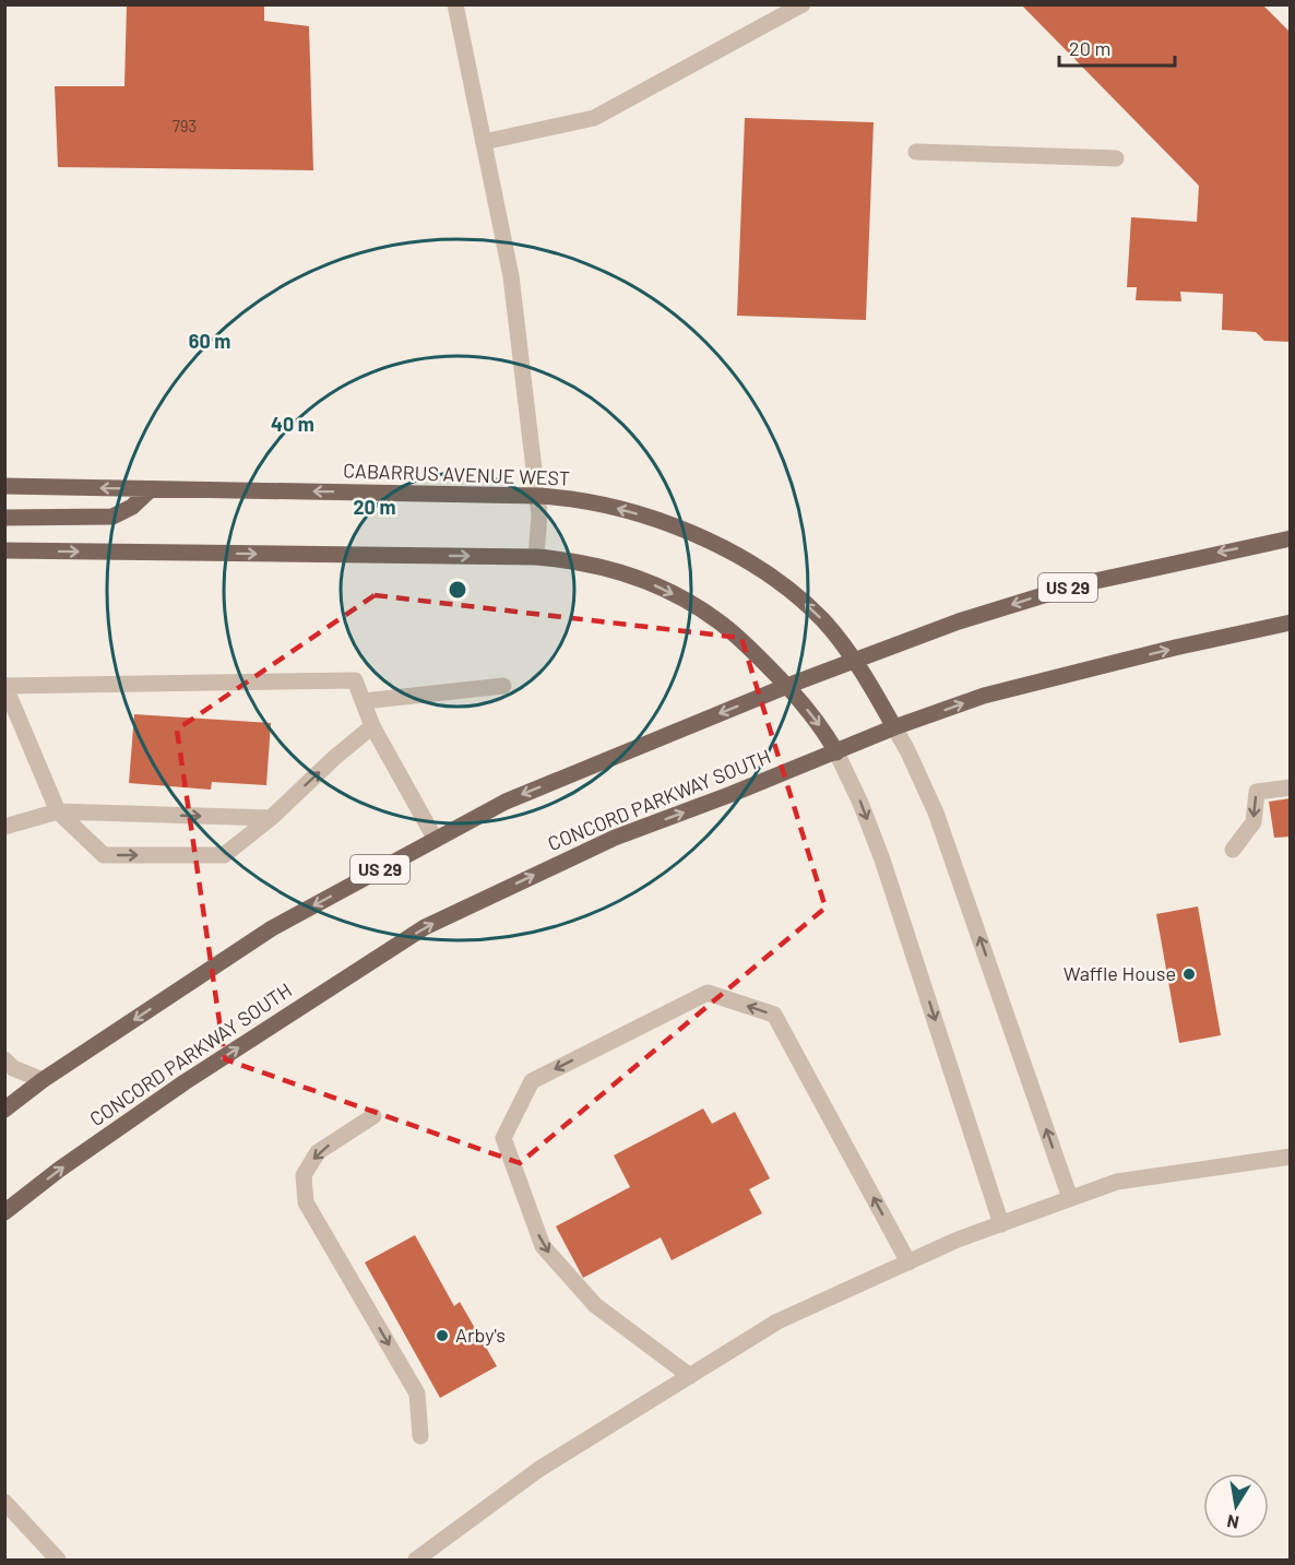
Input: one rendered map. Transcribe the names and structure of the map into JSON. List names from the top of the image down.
{
  "streets": {
    "main road": ["CABARRUS AVENUE WEST", "US 29", "CONCORD PARKWAY SOUTH"]
  },
  "crossings": [
    ["CABARRUS AVENUE WEST", "US 29"],
    ["CABARRUS AVENUE WEST", "CONCORD PARKWAY SOUTH"]
  ],
  "places": ["Waffle House", "Arby's"],
  "house_numbers": ["793"],
  "scale_bar": "20 m",
  "north": "bottom",
  "rings": ["60 m", "40 m", "20 m"]
}
